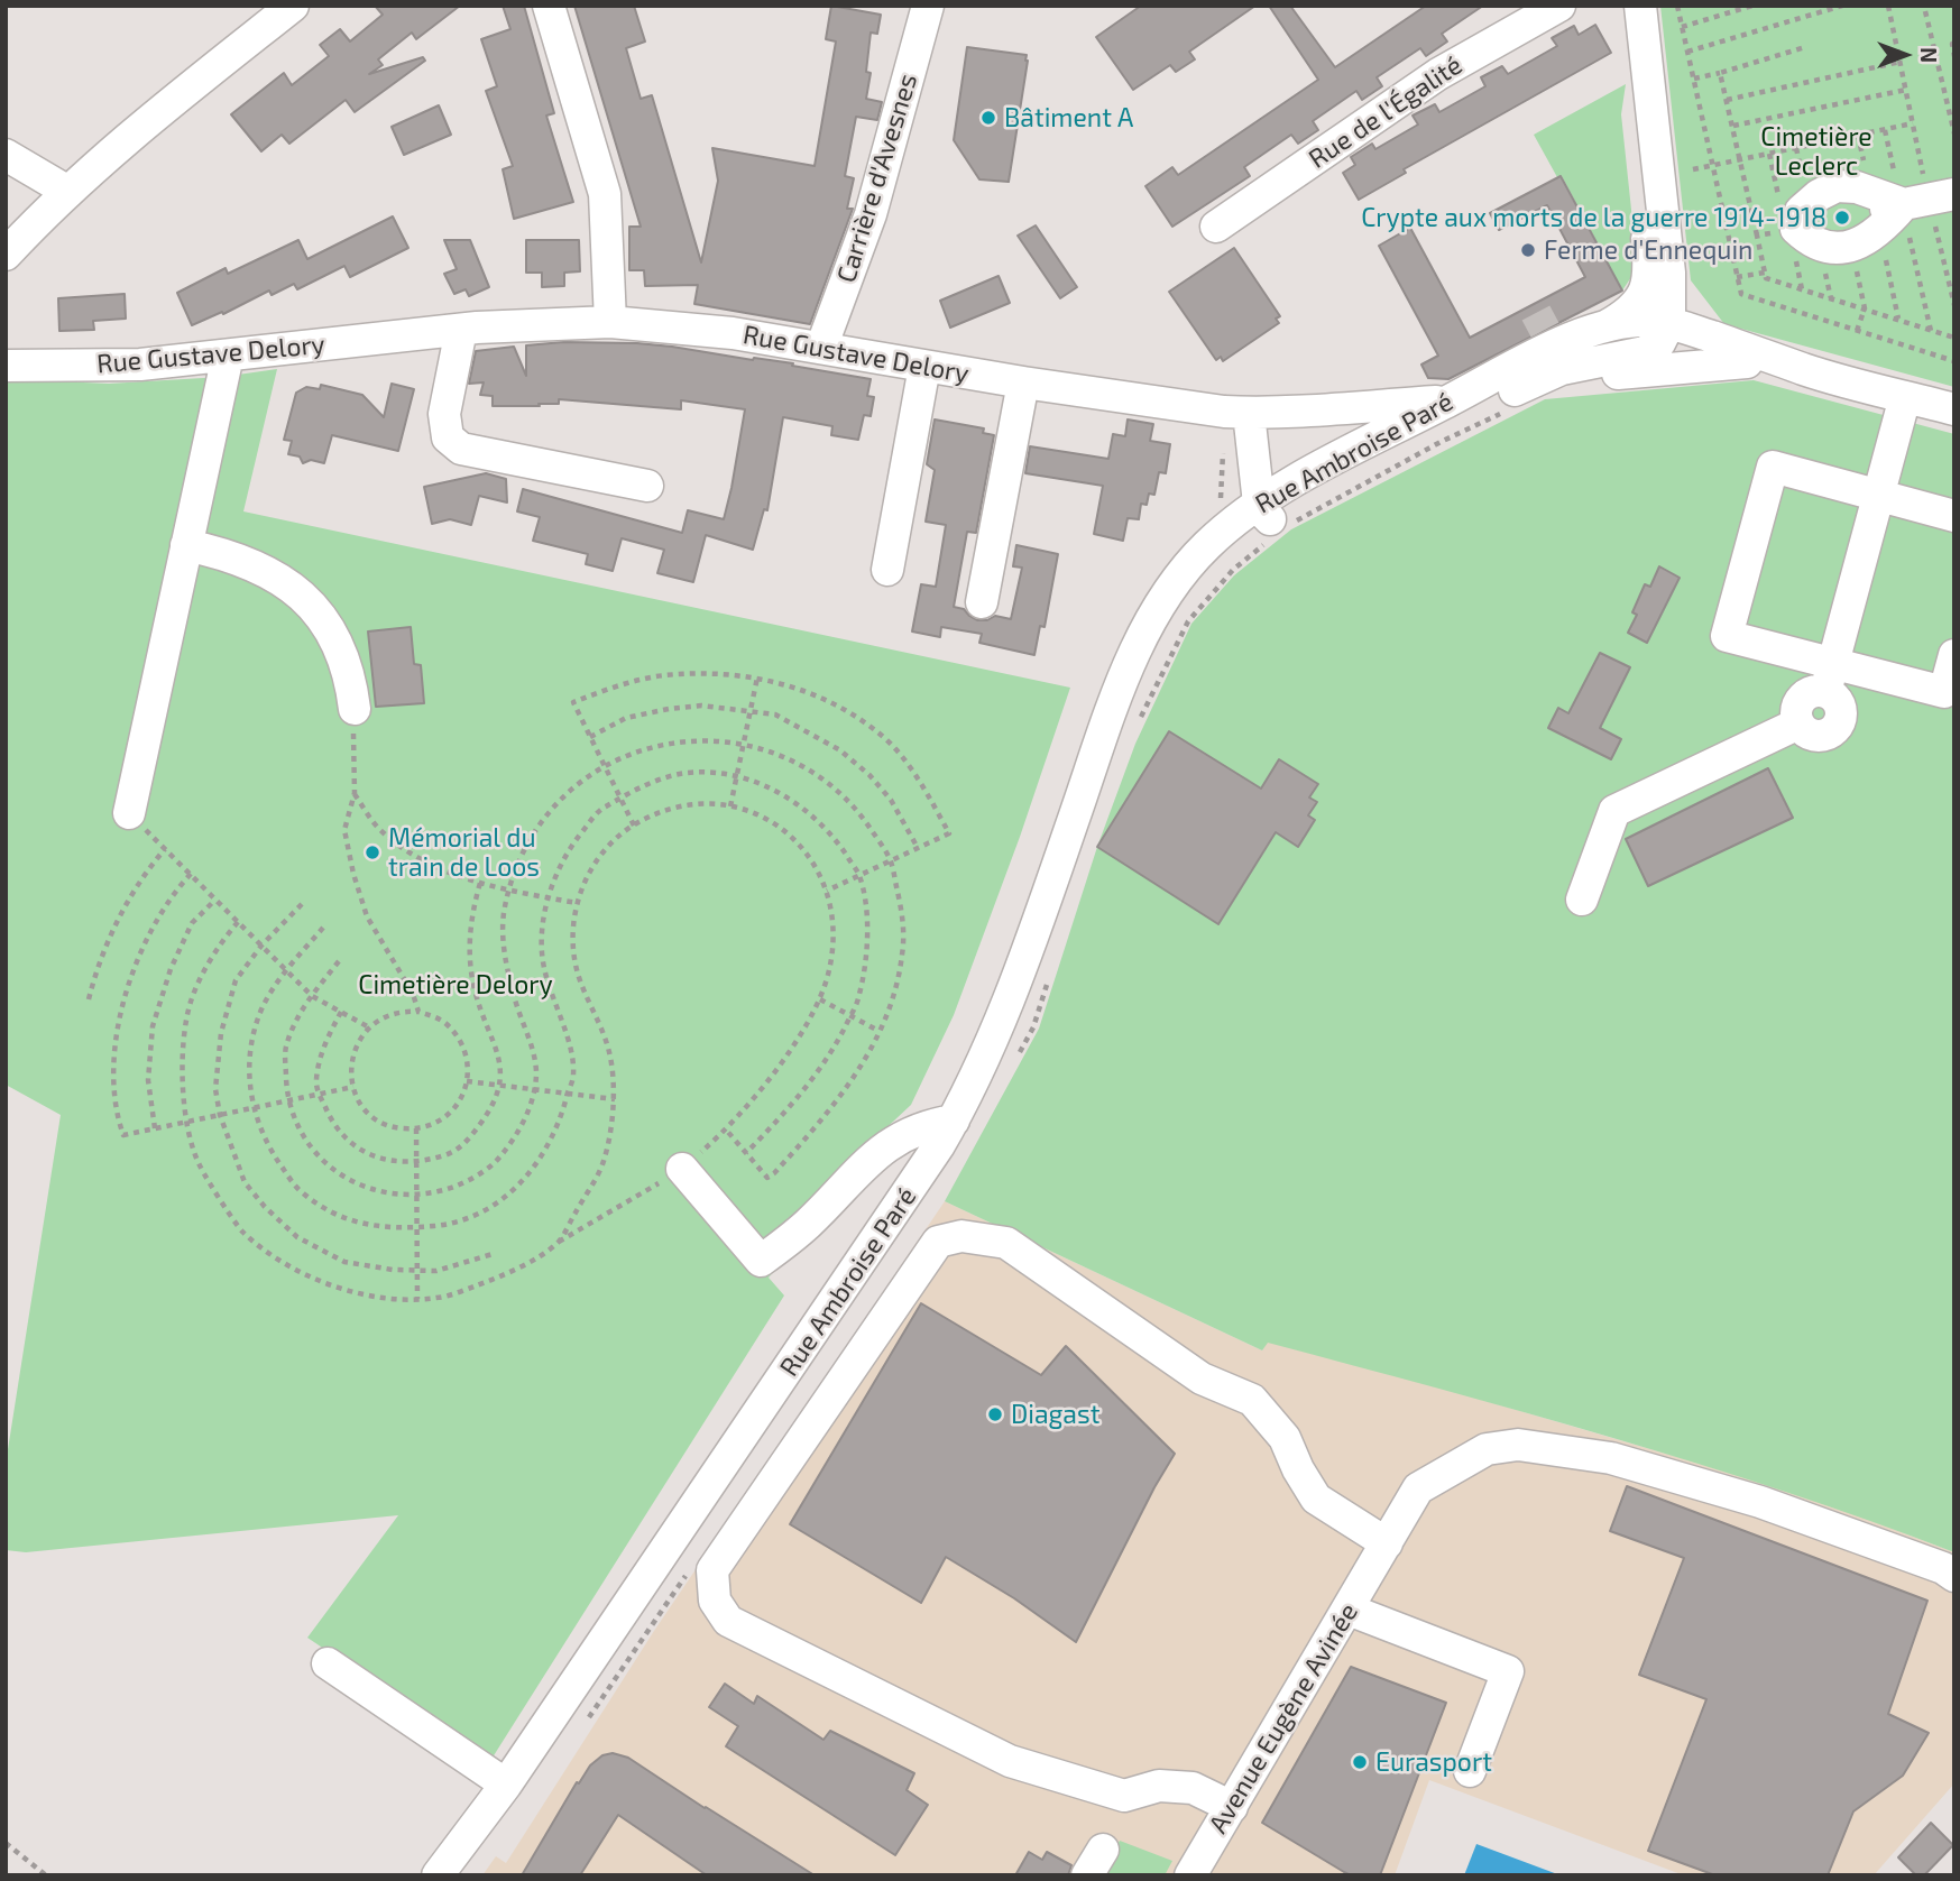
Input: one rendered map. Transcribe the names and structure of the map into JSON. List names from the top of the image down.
{
  "streets": {
    "street": [
      "Rue de l'Égalité",
      "Carrière d'Avesnes",
      "Rue Gustave Delory",
      "Rue Ambroise Paré",
      "Avenue Eugène Avinée"
    ]
  },
  "crossings": [
    ["Carrière d'Avesnes", "Rue Gustave Delory"],
    ["Rue Gustave Delory", "Rue Ambroise Paré"]
  ],
  "parks": ["Cimetière Leclerc", "Cimetière Delory"],
  "places": [
    "Bâtiment A",
    "Crypte aux morts de la guerre 1914-1918",
    "Ferme d'Ennequin",
    "Mémorial du train de Loos",
    "Diagast",
    "Eurasport"
  ],
  "north": "right"
}
